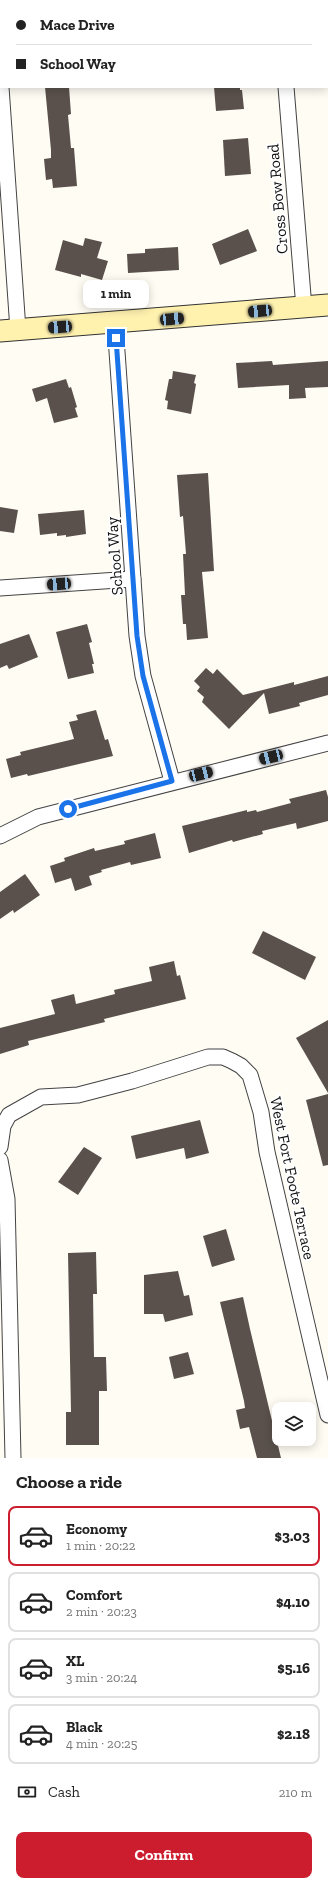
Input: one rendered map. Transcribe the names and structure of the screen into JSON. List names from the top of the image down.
{
  "streets": {
    "street": ["Cross Bow Road", "School Way", "West Fort Foote Terrace"]
  },
  "page": {
    "banner": ["Mace Drive", "School Way"],
    "bubble": "1 min",
    "heading": "Choose a ride",
    "list": [
      {
        "name": "Economy",
        "note": "1 min · 20:22",
        "value": "$3.03"
      },
      {
        "name": "Comfort",
        "note": "2 min · 20:23",
        "value": "$4.10"
      },
      {
        "name": "XL",
        "note": "3 min · 20:24",
        "value": "$5.16"
      },
      {
        "name": "Black",
        "note": "4 min · 20:25",
        "value": "$2.18"
      }
    ],
    "pay": ["Cash", "210 m"],
    "buttons": "Confirm"
  }
}
